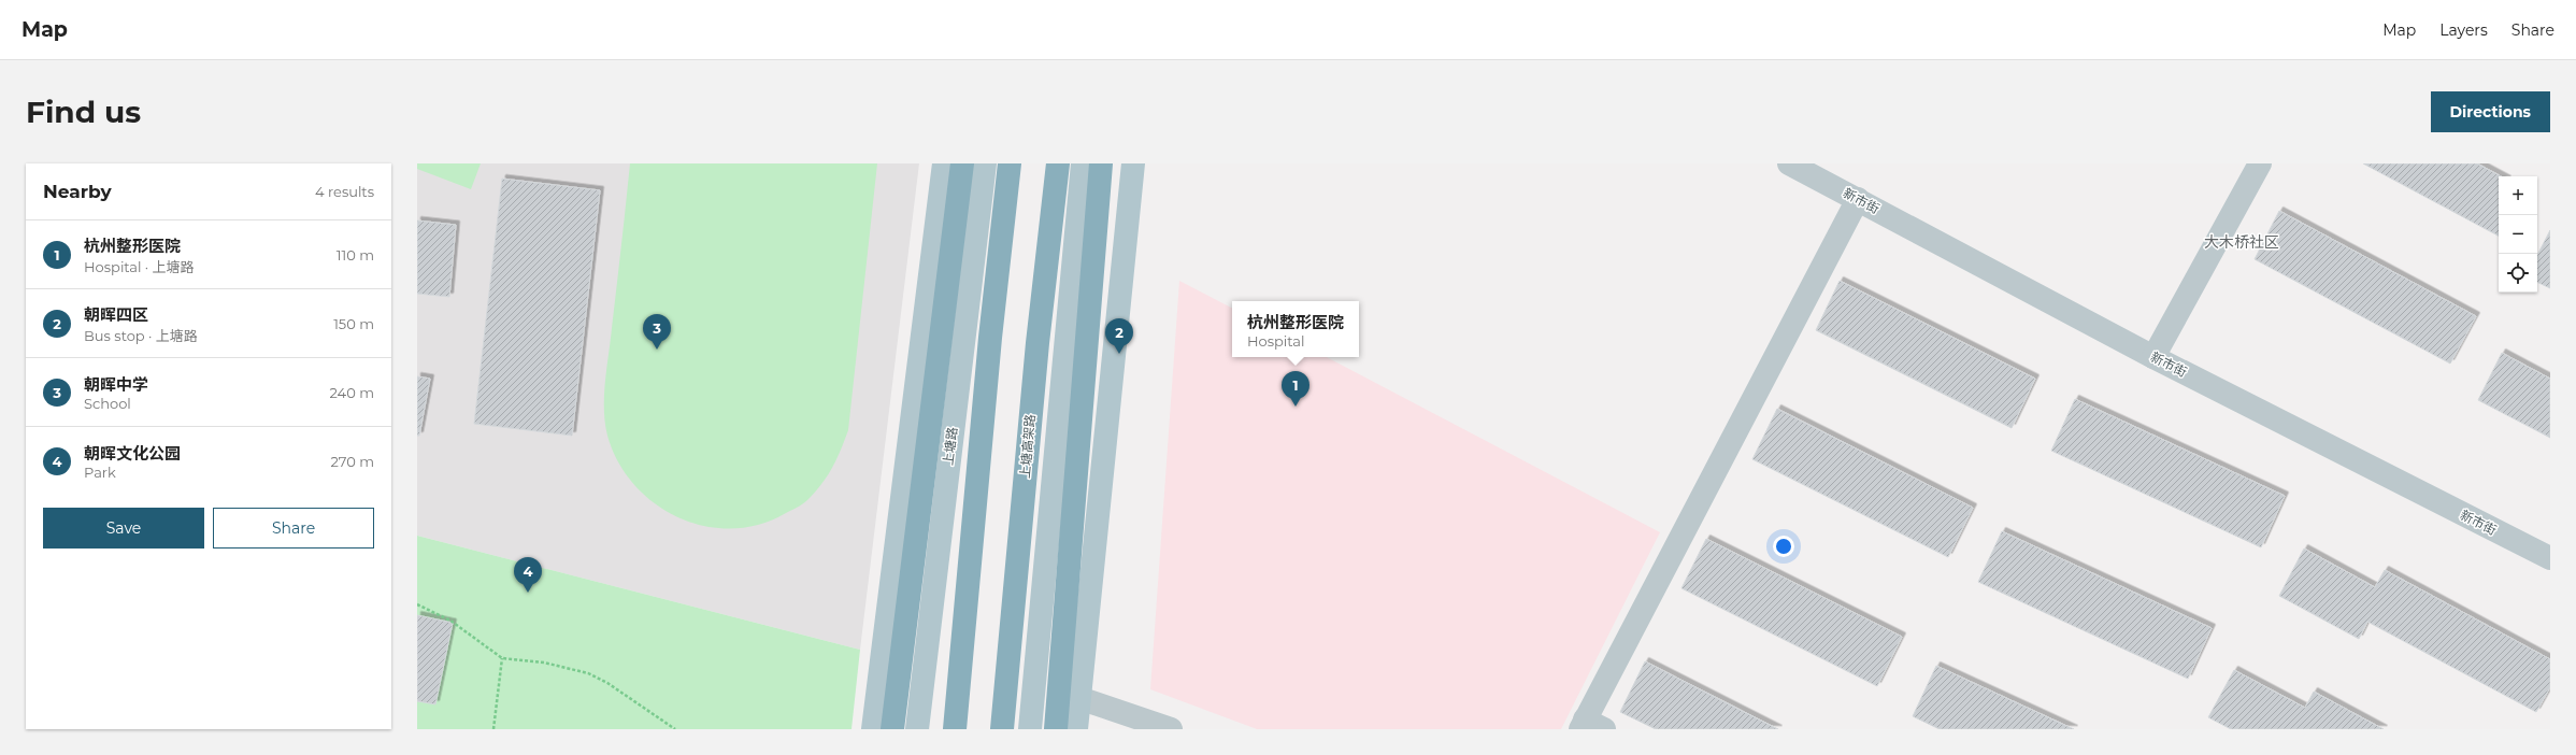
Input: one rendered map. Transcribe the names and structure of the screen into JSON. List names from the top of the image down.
{
  "streets": {
    "highway": ["上塘高架路"],
    "main road": ["上塘路"],
    "street": ["新市街"]
  },
  "districts": ["大木桥社区"],
  "page": {
    "header": "Map",
    "nav": ["Map", "Layers", "Share"],
    "buttons": [
      "Directions",
      ["Save", "Share"]
    ],
    "title": "Find us",
    "heading": ["Nearby", "4 results"],
    "map_buttons": ["+", "−"],
    "list": [
      {
        "mark": "1",
        "name": "杭州整形医院",
        "note": "Hospital · 上塘路",
        "value": "110 m"
      },
      {
        "mark": "2",
        "name": "朝晖四区",
        "note": "Bus stop · 上塘路",
        "value": "150 m"
      },
      {
        "mark": "3",
        "name": "朝晖中学",
        "note": "School",
        "value": "240 m"
      },
      {
        "mark": "4",
        "name": "朝晖文化公园",
        "note": "Park",
        "value": "270 m"
      }
    ],
    "popup": ["杭州整形医院", "Hospital"],
    "pins": [
      "3",
      "2",
      "1",
      "4"
    ]
  }
}
